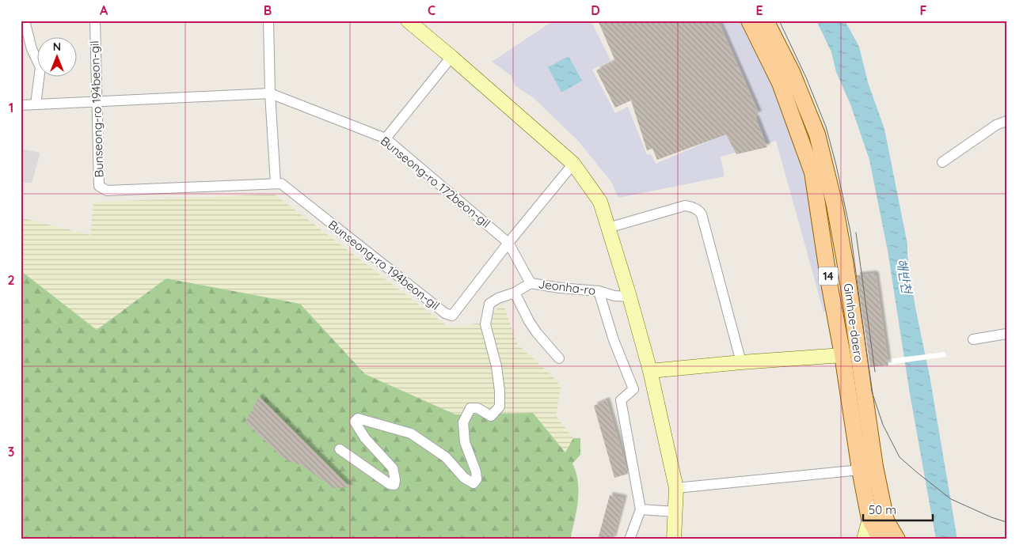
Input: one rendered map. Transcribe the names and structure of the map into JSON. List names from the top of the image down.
{
  "streets": {
    "main road": ["14", "Gimhae-daero"],
    "street": ["Bunseong-ro 194beon-gil", "Bunseong-ro 172beon-gil", "Jeonha-ro"]
  },
  "crossings": [
    ["Bunseong-ro 194beon-gil", "Bunseong-ro 172beon-gil"]
  ],
  "water": ["해반천"],
  "scale_bar": "50 m",
  "north": "top",
  "grid": {
    "columns": [
      "A",
      "B",
      "C",
      "D",
      "E",
      "F"
    ],
    "rows": ["1", "2", "3"]
  }
}
